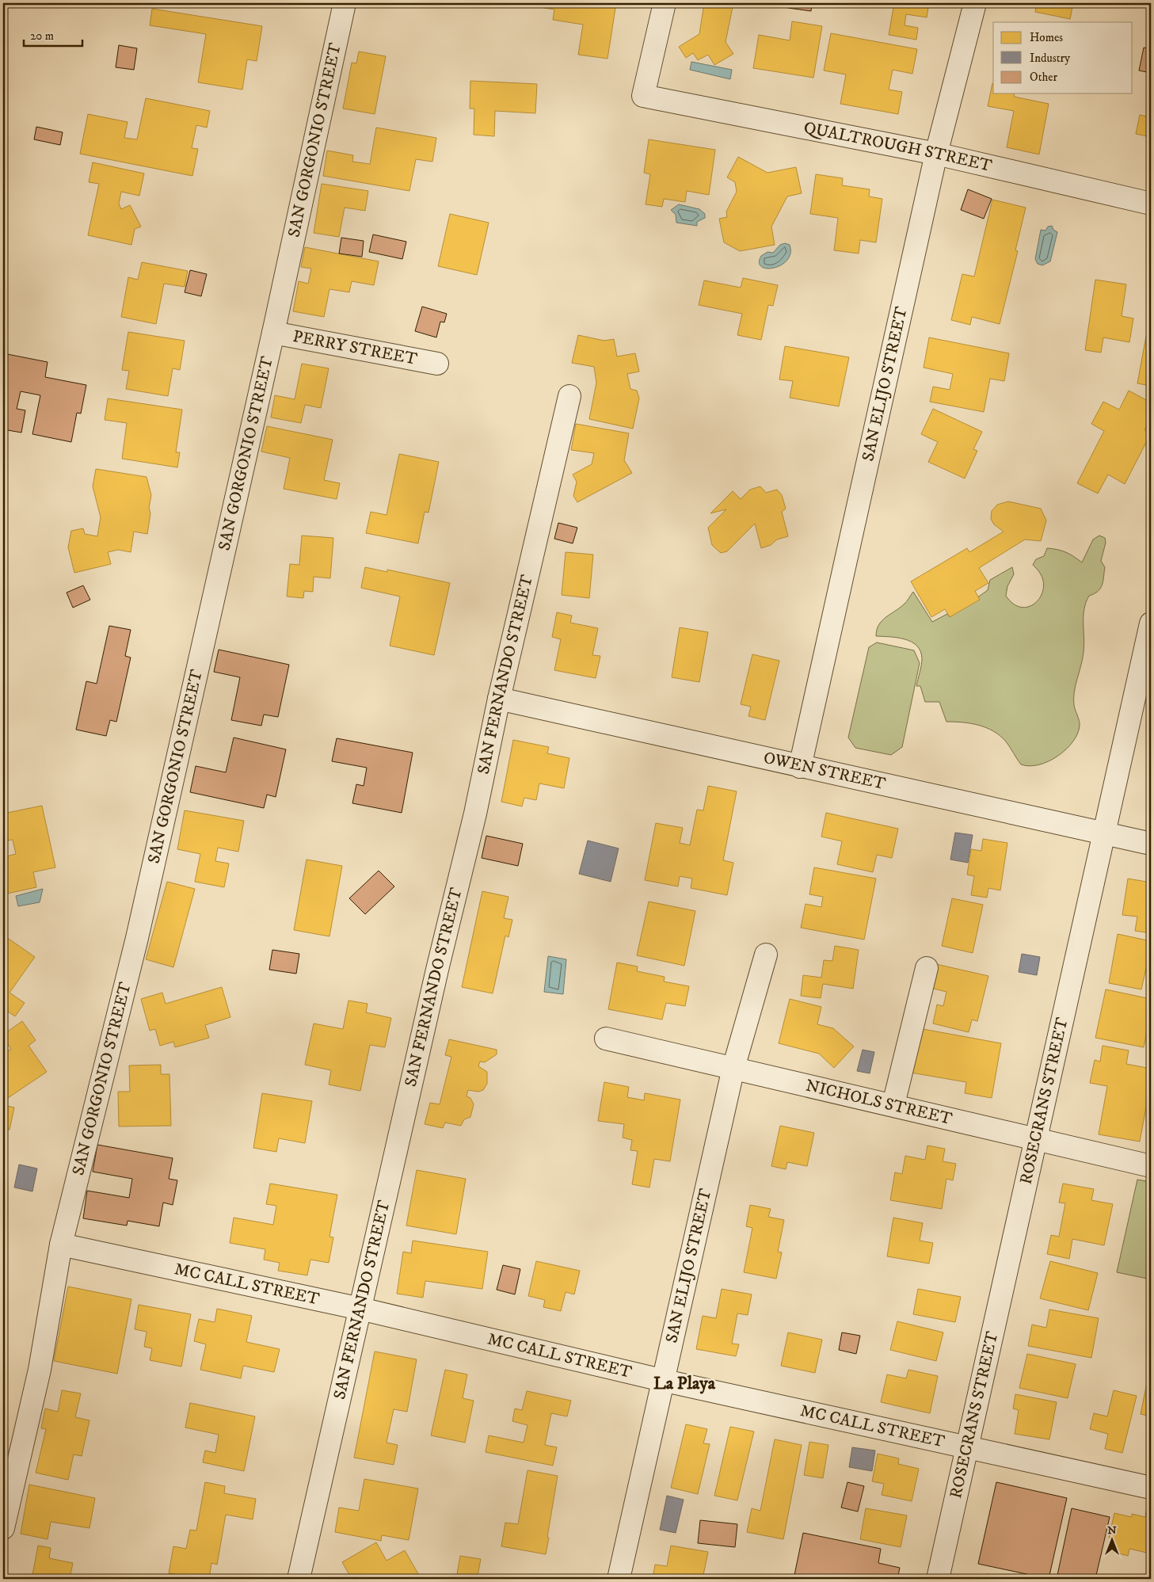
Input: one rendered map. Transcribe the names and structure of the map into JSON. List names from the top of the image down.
{
  "streets": {
    "street": [
      "SAN GORGONIO STREET",
      "QUALTROUGH STREET",
      "PERRY STREET",
      "SAN ELIJO STREET",
      "SAN FERNANDO STREET",
      "OWEN STREET",
      "NICHOLS STREET",
      "ROSECRANS STREET",
      "MC CALL STREET"
    ]
  },
  "crossings": [
    ["SAN GORGONIO STREET", "PERRY STREET"],
    ["SAN GORGONIO STREET", "MC CALL STREET"],
    ["QUALTROUGH STREET", "SAN ELIJO STREET"],
    ["SAN ELIJO STREET", "OWEN STREET"],
    ["SAN ELIJO STREET", "NICHOLS STREET"],
    ["SAN ELIJO STREET", "MC CALL STREET"],
    ["SAN FERNANDO STREET", "OWEN STREET"],
    ["SAN FERNANDO STREET", "MC CALL STREET"],
    ["OWEN STREET", "ROSECRANS STREET"],
    ["NICHOLS STREET", "ROSECRANS STREET"],
    ["ROSECRANS STREET", "MC CALL STREET"]
  ],
  "districts": ["La Playa"],
  "legend": ["Homes", "Industry", "Other"],
  "scale_bar": "20 m",
  "north": "top"
}
